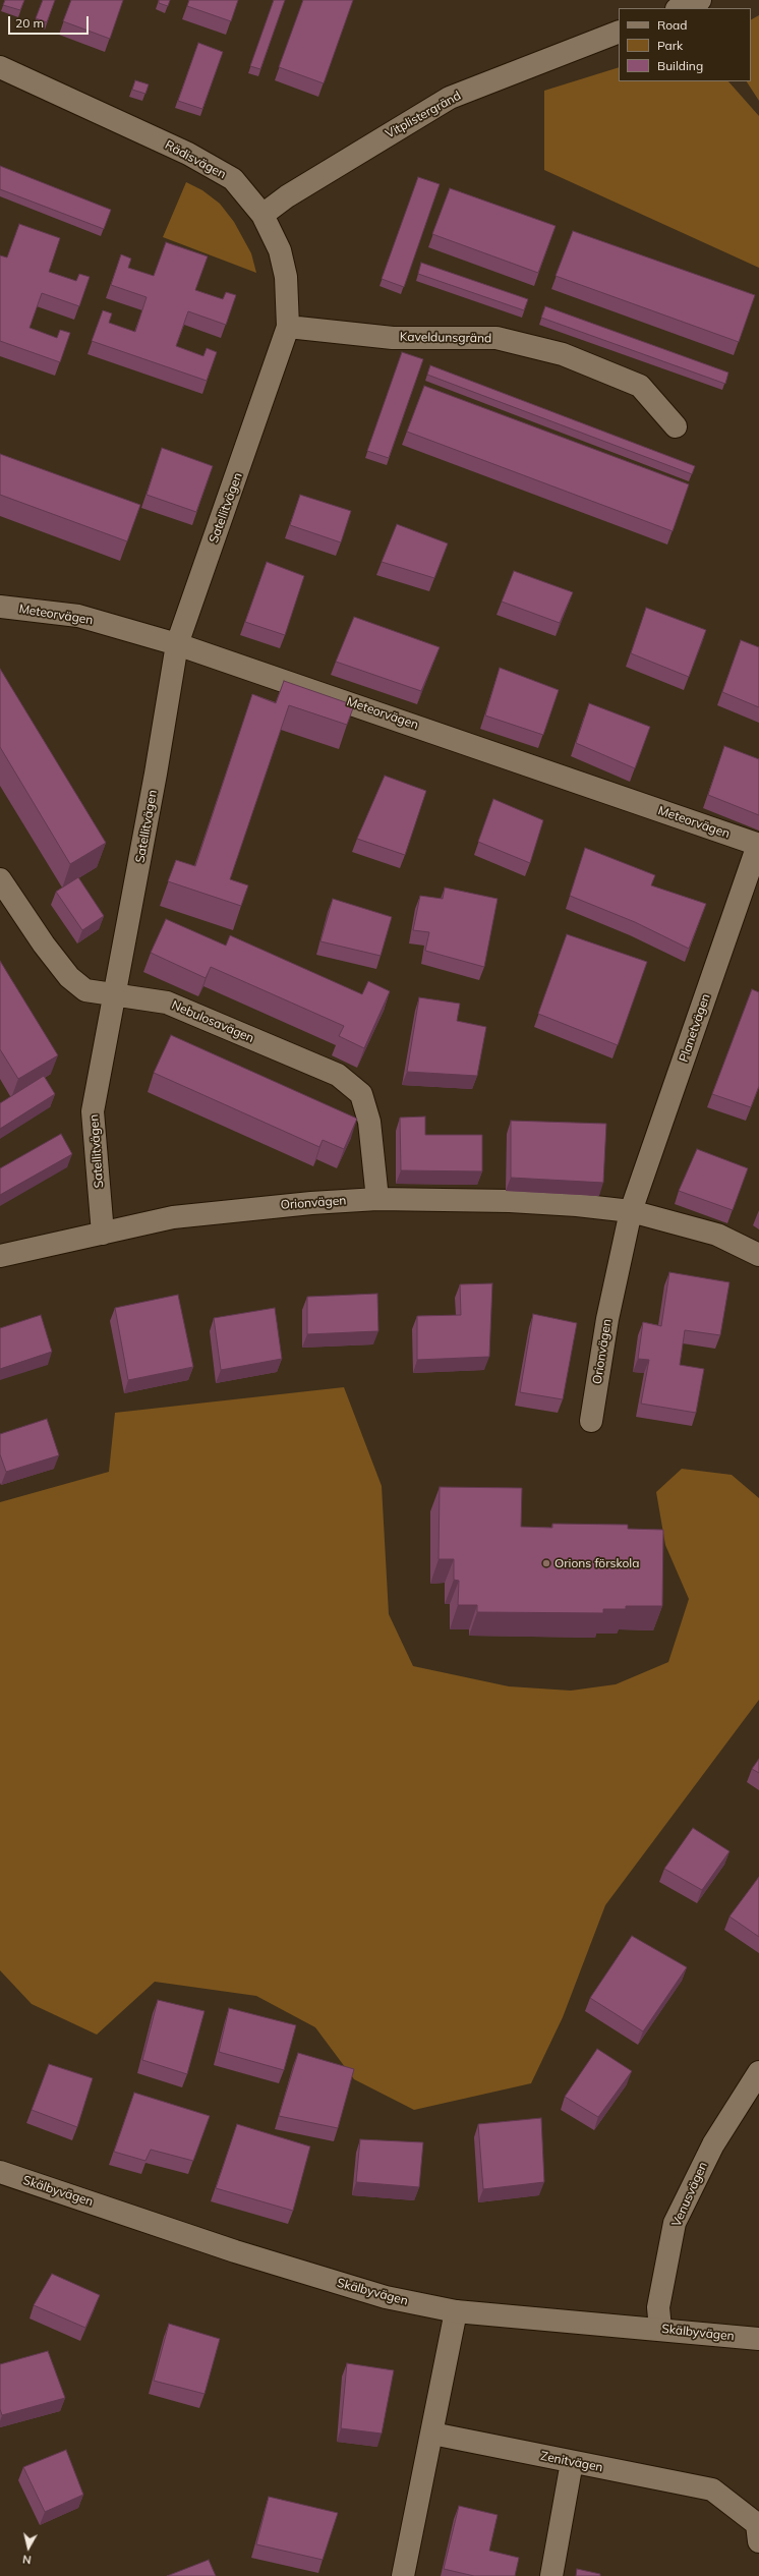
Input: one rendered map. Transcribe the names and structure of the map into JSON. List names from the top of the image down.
{
  "streets": {
    "street": [
      "Vitplistergränd",
      "Rädisvägen",
      "Kaveldunsgränd",
      "Satellitvägen",
      "Meteorvägen",
      "Nebulosavägen",
      "Planetvägen",
      "Orionvägen",
      "Skälbyvägen",
      "Venusvägen",
      "Zenitvägen"
    ]
  },
  "crossings": [
    ["Vitplistergränd", "Rädisvägen"],
    ["Rädisvägen", "Kaveldunsgränd"],
    ["Rädisvägen", "Satellitvägen"],
    ["Satellitvägen", "Meteorvägen"],
    ["Satellitvägen", "Nebulosavägen"],
    ["Satellitvägen", "Orionvägen"],
    ["Meteorvägen", "Planetvägen"],
    ["Nebulosavägen", "Orionvägen"],
    ["Planetvägen", "Orionvägen"],
    ["Skälbyvägen", "Venusvägen"]
  ],
  "places": ["Orions förskola"],
  "legend": ["Road", "Park", "Building"],
  "scale_bar": "20 m",
  "north": "bottom"
}
